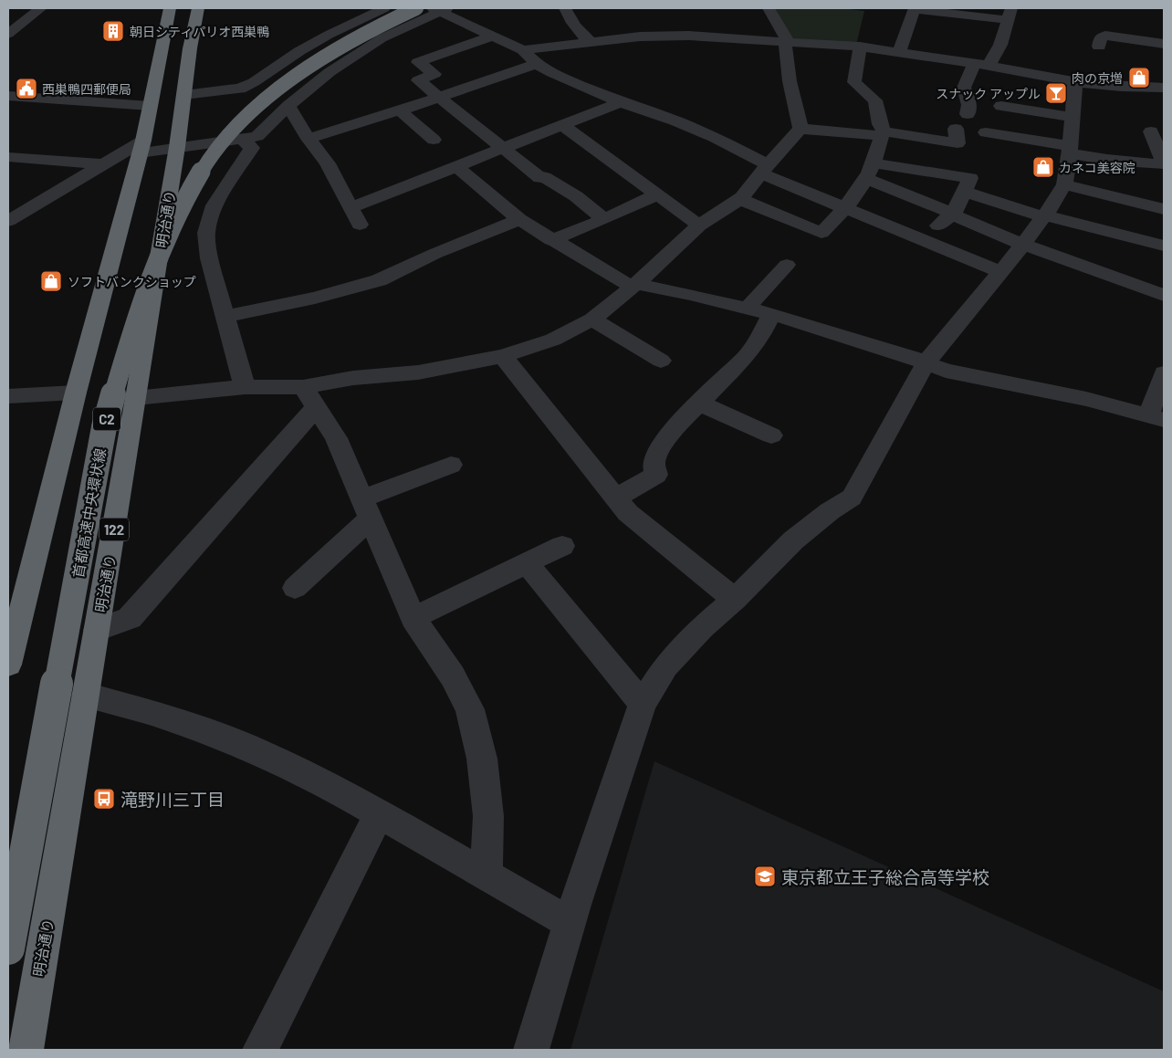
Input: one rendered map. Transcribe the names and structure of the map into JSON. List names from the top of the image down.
{
  "streets": {
    "highway": [
      "明治通り",
      "C2",
      "首都高速中央環状線",
      "122"
    ]
  },
  "places": {
    "building": ["朝日シティパリオ西巣鴨"],
    "shop": ["肉の京増", "カネコ美容院", "ソフトバンクショップ"],
    "public building": ["西巣鴨四郵便局"],
    "bar": ["スナック アップル"],
    "bus stop": ["滝野川三丁目"],
    "school or university": ["東京都立王子総合高等学校"]
  }
}
